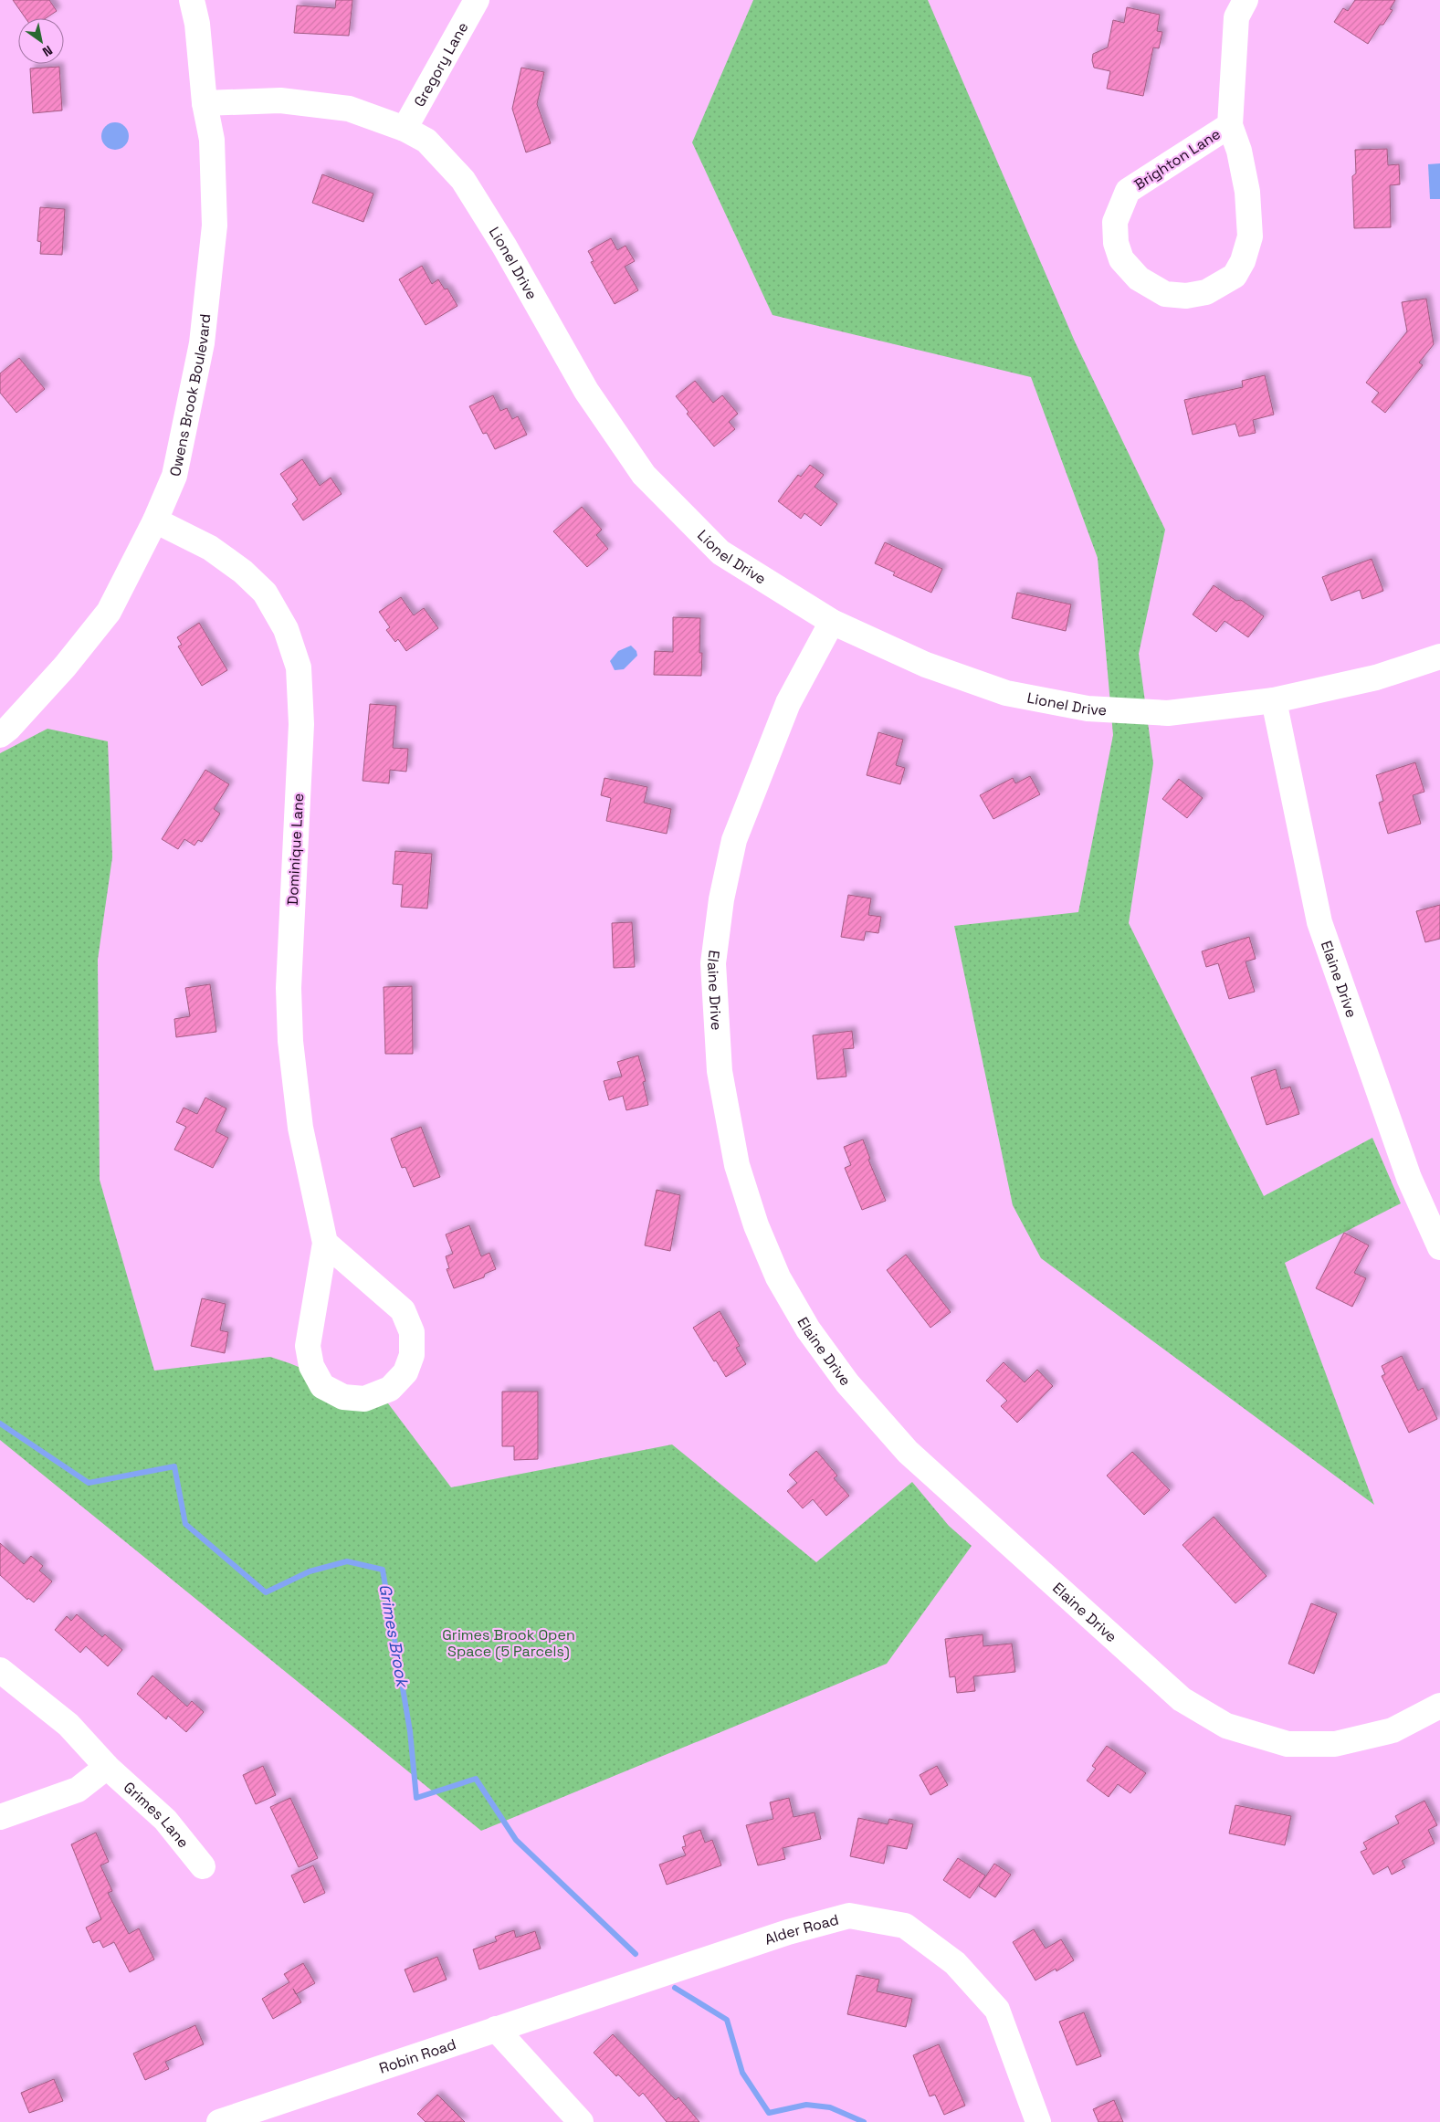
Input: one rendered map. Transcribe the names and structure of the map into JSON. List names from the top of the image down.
{
  "streets": {
    "street": [
      "Gregory Lane",
      "Brighton Lane",
      "Lionel Drive",
      "Owens Brook Boulevard",
      "Dominique Lane",
      "Elaine Drive",
      "Grimes Lane",
      "Alder Road",
      "Robin Road"
    ]
  },
  "crossings": [
    ["Gregory Lane", "Lionel Drive"],
    ["Lionel Drive", "Owens Brook Boulevard"],
    ["Lionel Drive", "Elaine Drive"],
    ["Owens Brook Boulevard", "Dominique Lane"],
    ["Alder Road", "Robin Road"]
  ],
  "water": ["Grimes Brook"],
  "parks": ["Grimes Brook Open Space (5 Parcels)"],
  "north": "bottom right"
}
